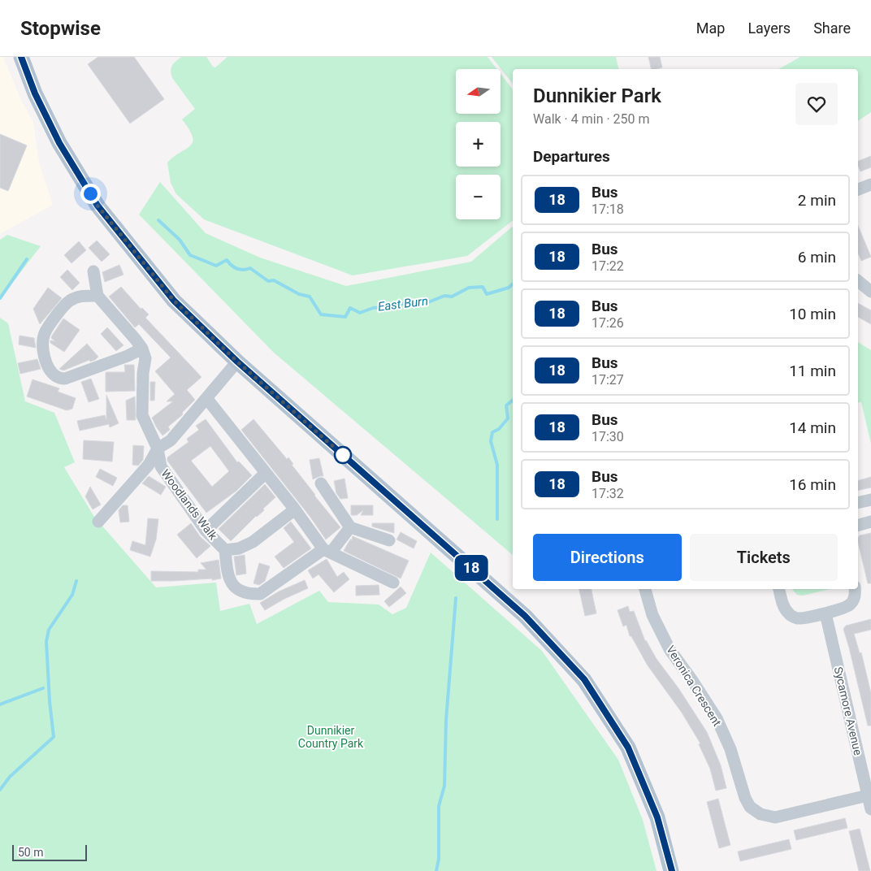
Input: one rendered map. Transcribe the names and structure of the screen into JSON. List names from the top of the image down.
{
  "streets": {
    "street": ["Woodlands Walk", "Veronica Crescent", "Sycamore Avenue"]
  },
  "crossings": [
    ["Veronica Crescent", "Sycamore Avenue"]
  ],
  "water": ["East Burn"],
  "parks": ["Dunnikier Country Park"],
  "lines": ["bus line 18"],
  "scale_bar": "50 m",
  "north": "left",
  "page": {
    "header": "Stopwise",
    "nav": ["Map", "Layers", "Share"],
    "on_map": "18",
    "map_buttons": ["+", "−"],
    "heading": [
      ["Dunnikier Park", "Walk · 4 min · 250 m"],
      "Departures"
    ],
    "list": [
      {
        "mark": "18",
        "name": "Bus",
        "note": "17:18",
        "value": "2 min"
      },
      {
        "mark": "18",
        "name": "Bus",
        "note": "17:22",
        "value": "6 min"
      },
      {
        "mark": "18",
        "name": "Bus",
        "note": "17:26",
        "value": "10 min"
      },
      {
        "mark": "18",
        "name": "Bus",
        "note": "17:27",
        "value": "11 min"
      },
      {
        "mark": "18",
        "name": "Bus",
        "note": "17:30",
        "value": "14 min"
      },
      {
        "mark": "18",
        "name": "Bus",
        "note": "17:32",
        "value": "16 min"
      }
    ],
    "buttons": ["Directions", "Tickets"],
    "scale": "50 m"
  }
}
